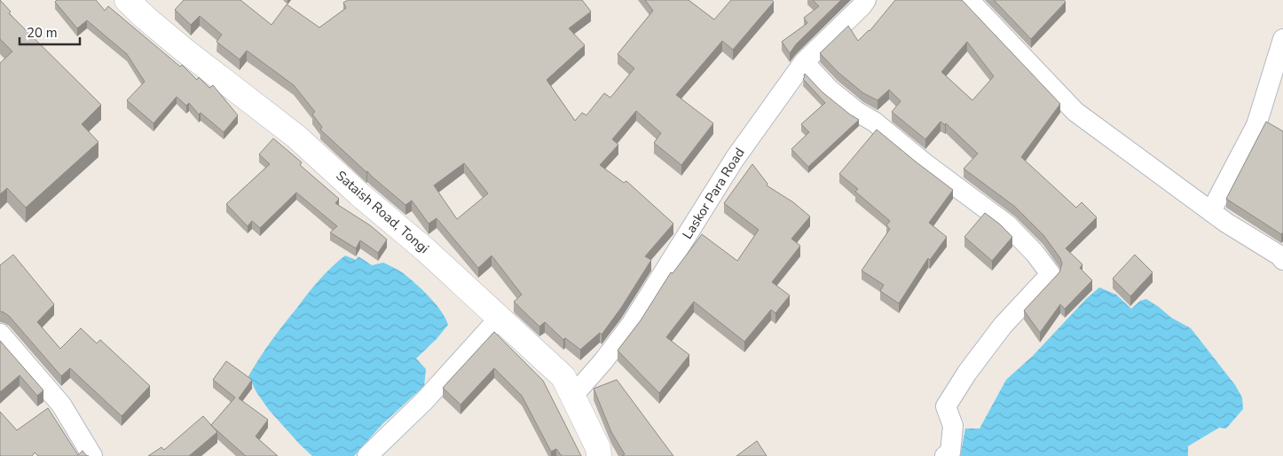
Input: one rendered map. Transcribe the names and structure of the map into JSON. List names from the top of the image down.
{
  "streets": {
    "street": ["Laskor Para Road", "Sataish Road, Tongi"]
  },
  "crossings": [
    ["Laskor Para Road", "Sataish Road, Tongi"]
  ],
  "scale_bar": "20 m"
}
